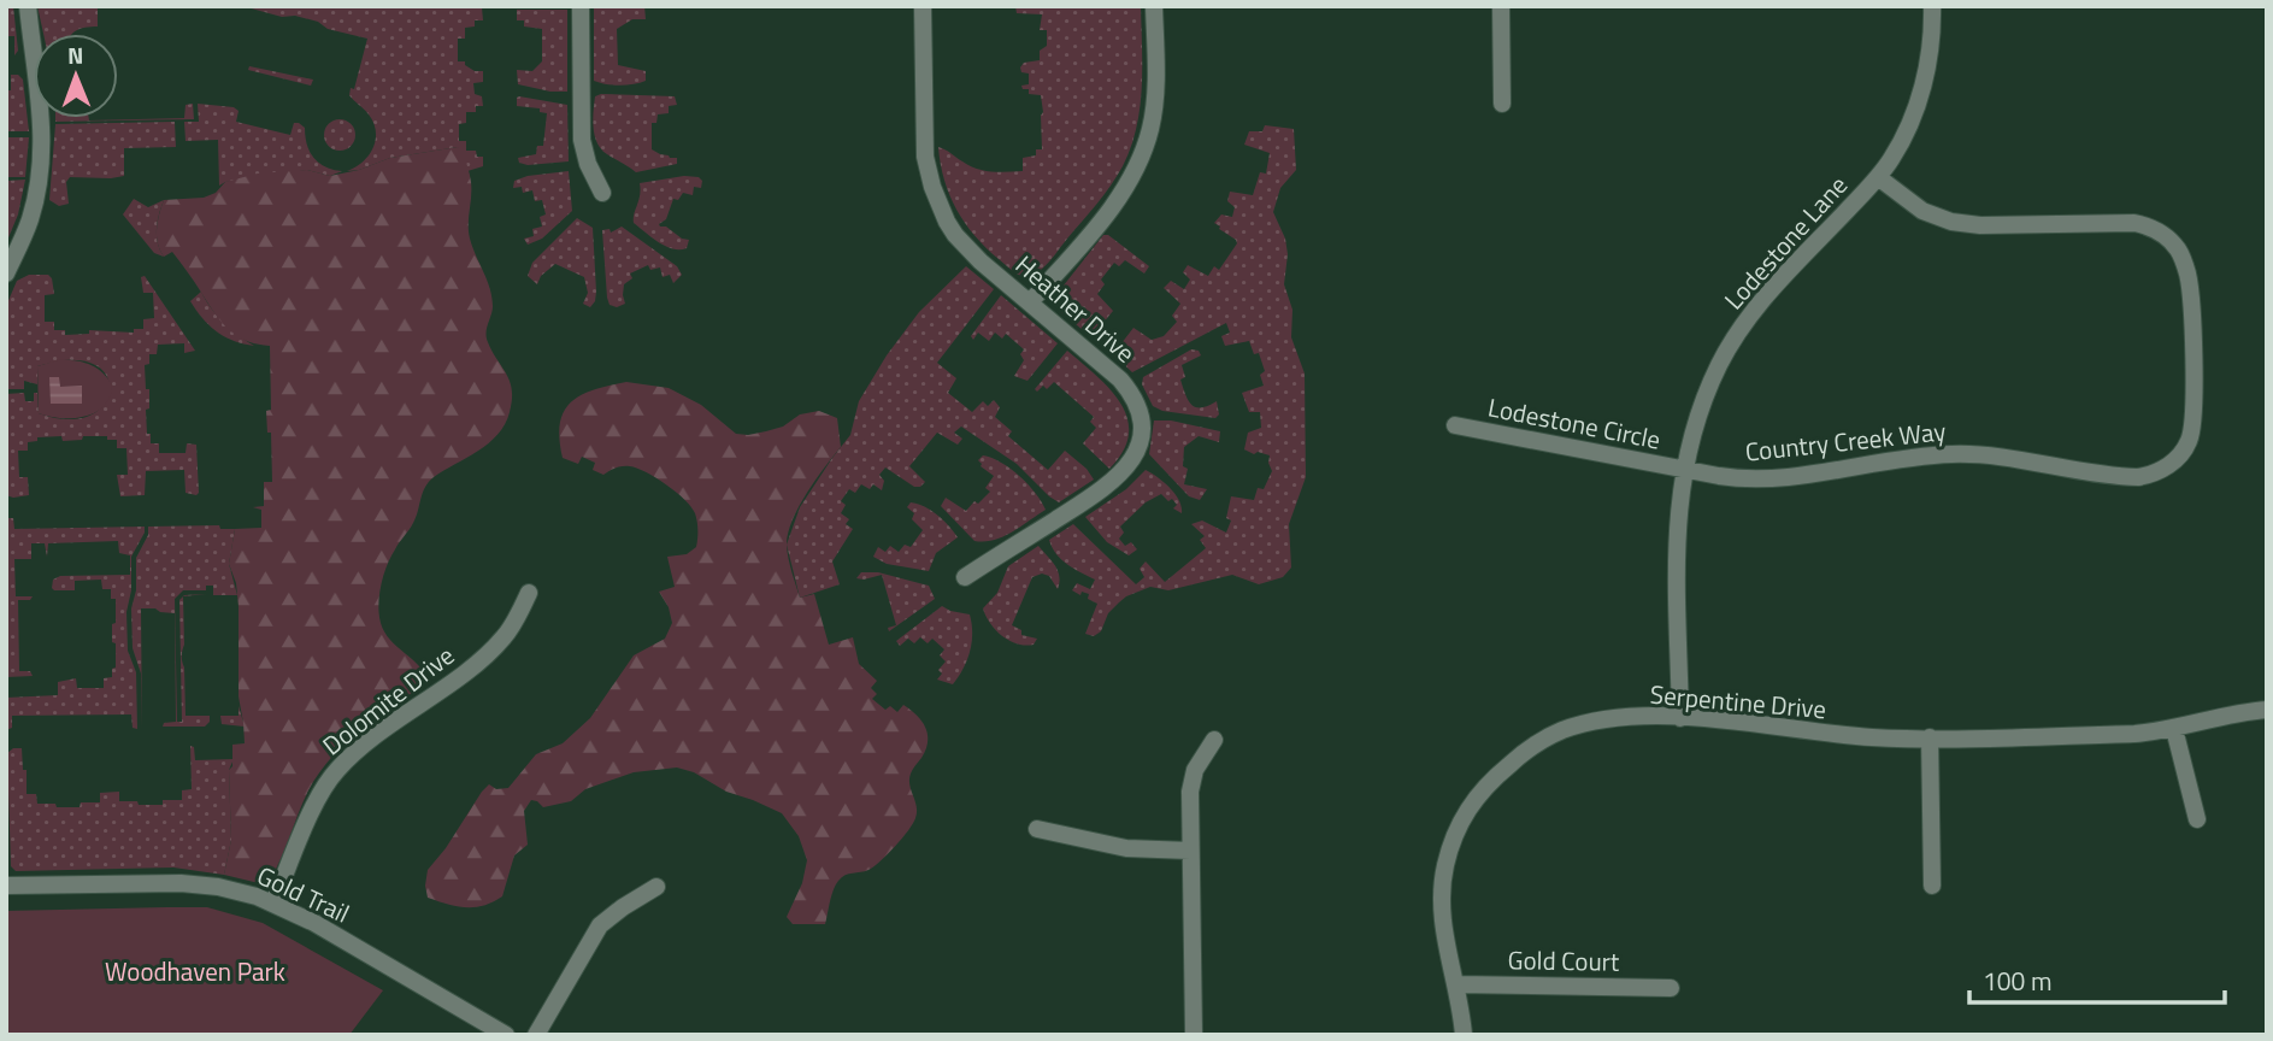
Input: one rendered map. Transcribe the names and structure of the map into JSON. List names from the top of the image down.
{
  "streets": {
    "street": [
      "Lodestone Lane",
      "Heather Drive",
      "Lodestone Circle",
      "Country Creek Way",
      "Dolomite Drive",
      "Serpentine Drive",
      "Gold Trail",
      "Gold Court"
    ]
  },
  "crossings": [
    ["Lodestone Lane", "Lodestone Circle"],
    ["Lodestone Lane", "Country Creek Way"],
    ["Lodestone Lane", "Serpentine Drive"],
    ["Lodestone Circle", "Country Creek Way"],
    ["Dolomite Drive", "Gold Trail"],
    ["Serpentine Drive", "Gold Court"]
  ],
  "parks": ["Woodhaven Park"],
  "scale_bar": "100 m",
  "north": "top"
}
